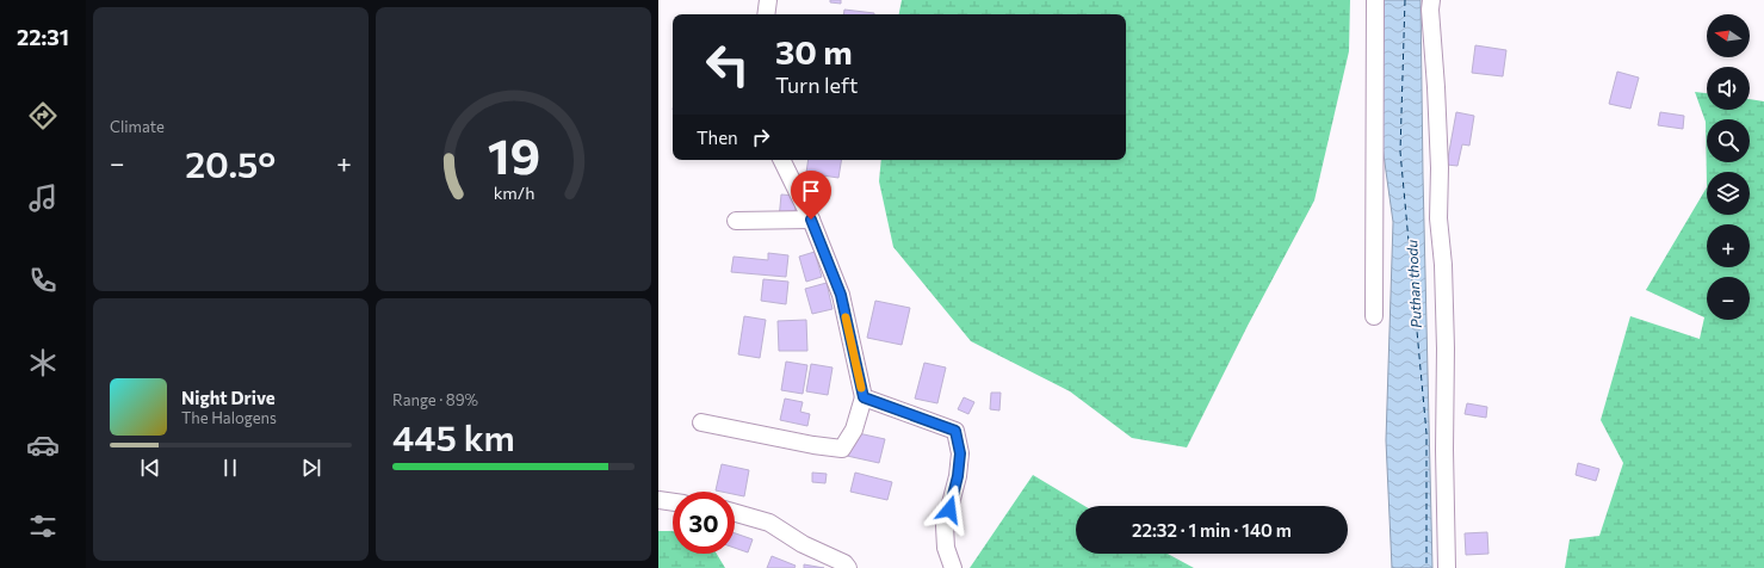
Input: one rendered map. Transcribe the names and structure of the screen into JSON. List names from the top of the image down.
{
  "water": ["Puthan thodu"],
  "north": "left",
  "page": {
    "tabs": "22:31",
    "tile": [
      "Climate",
      ["Range · 89%", "445 km"]
    ],
    "map_buttons": ["+", "−"],
    "turn": ["30 m", "Turn left"],
    "then": "Then",
    "heat": ["−", "20.5°", "+"],
    "song": ["Night Drive", "The Halogens"],
    "limit": "30",
    "trip": "22:32 · 1 min · 140 m",
    "gauge": ["19", "km/h"]
  }
}
